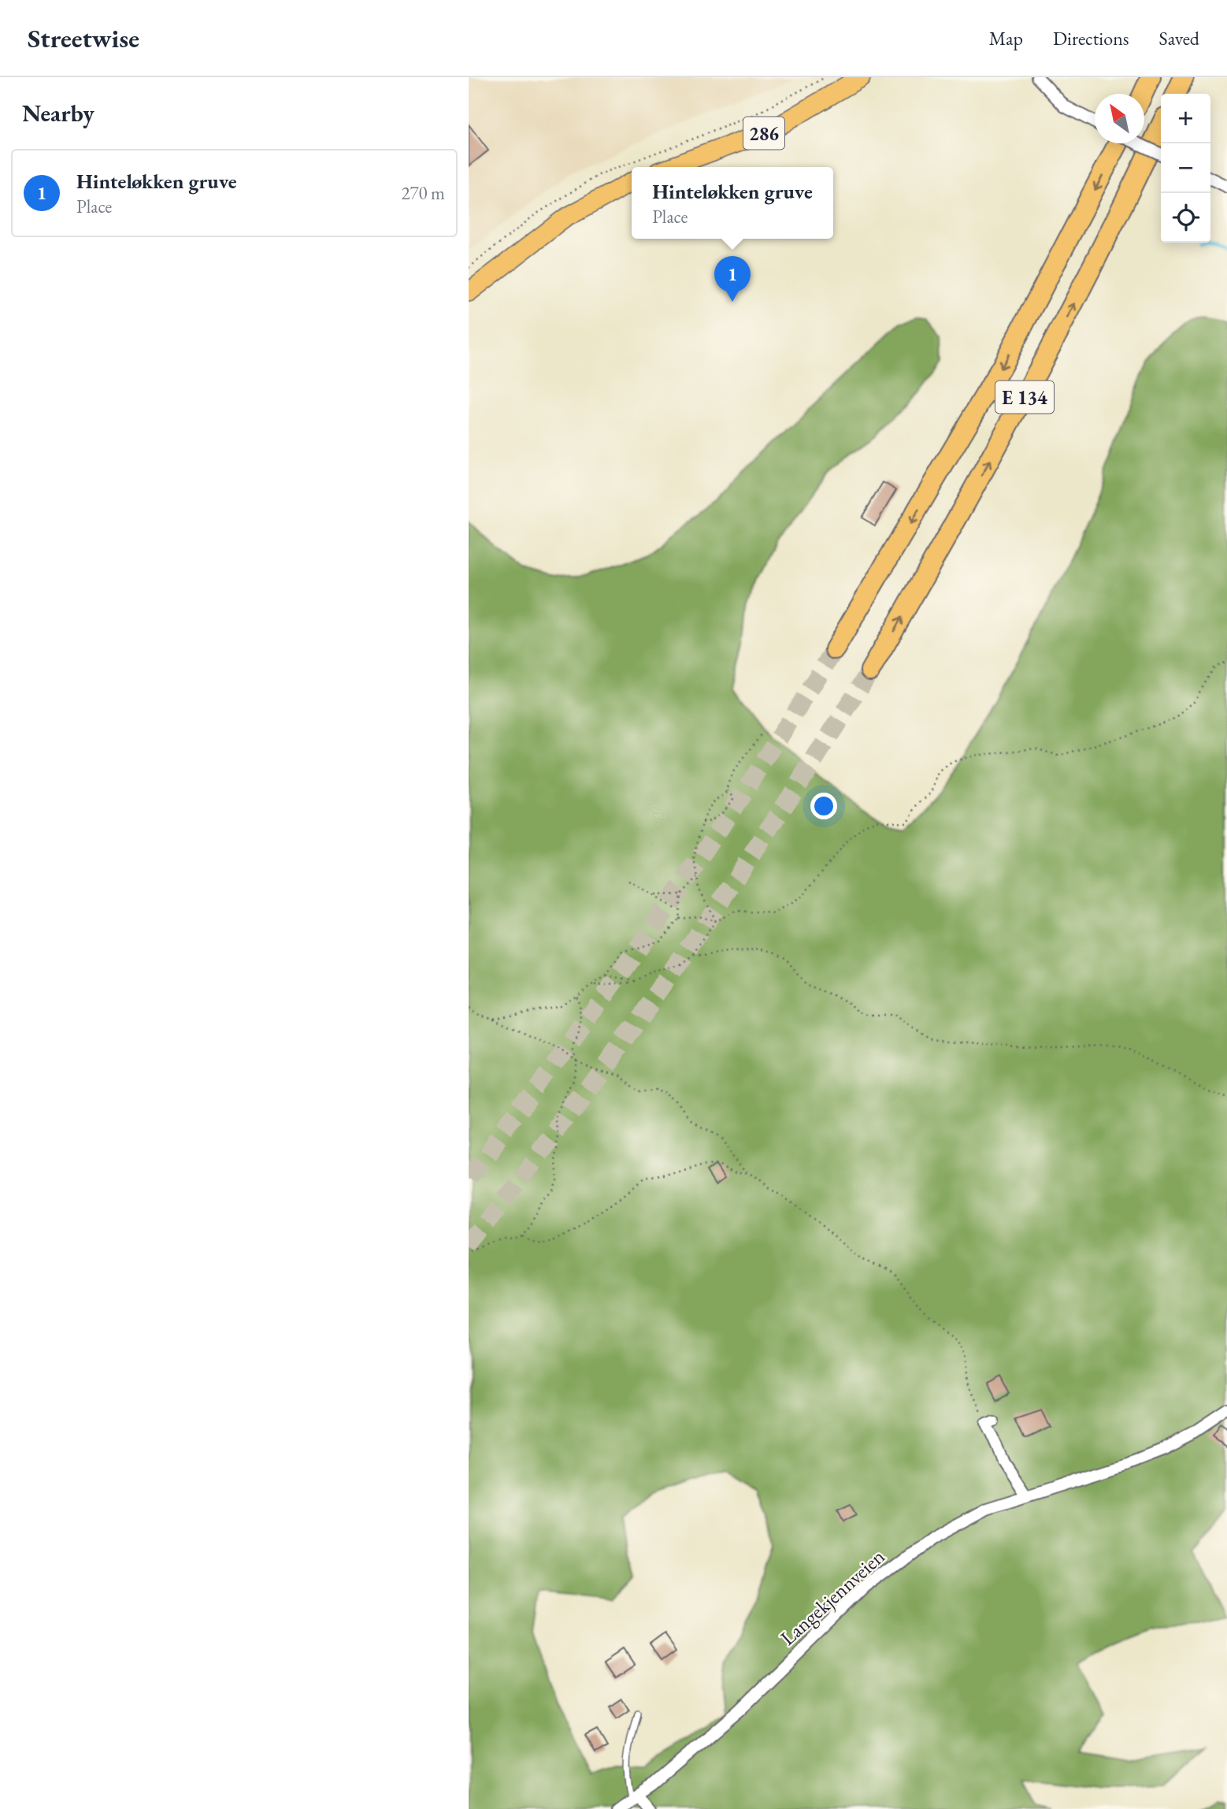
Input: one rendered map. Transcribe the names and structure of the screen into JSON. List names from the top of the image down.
{
  "streets": {
    "highway": ["E 134"],
    "main road": ["286"],
    "street": ["Langekjennveien"]
  },
  "north": "top left",
  "page": {
    "header": "Streetwise",
    "nav": ["Map", "Directions", "Saved"],
    "heading": "Nearby",
    "map_buttons": ["+", "−"],
    "list": [
      {
        "mark": "1",
        "name": "Hinteløkken gruve",
        "note": "Place",
        "value": "270 m"
      }
    ],
    "popup": ["Hinteløkken gruve", "Place"],
    "pins": "1"
  }
}
